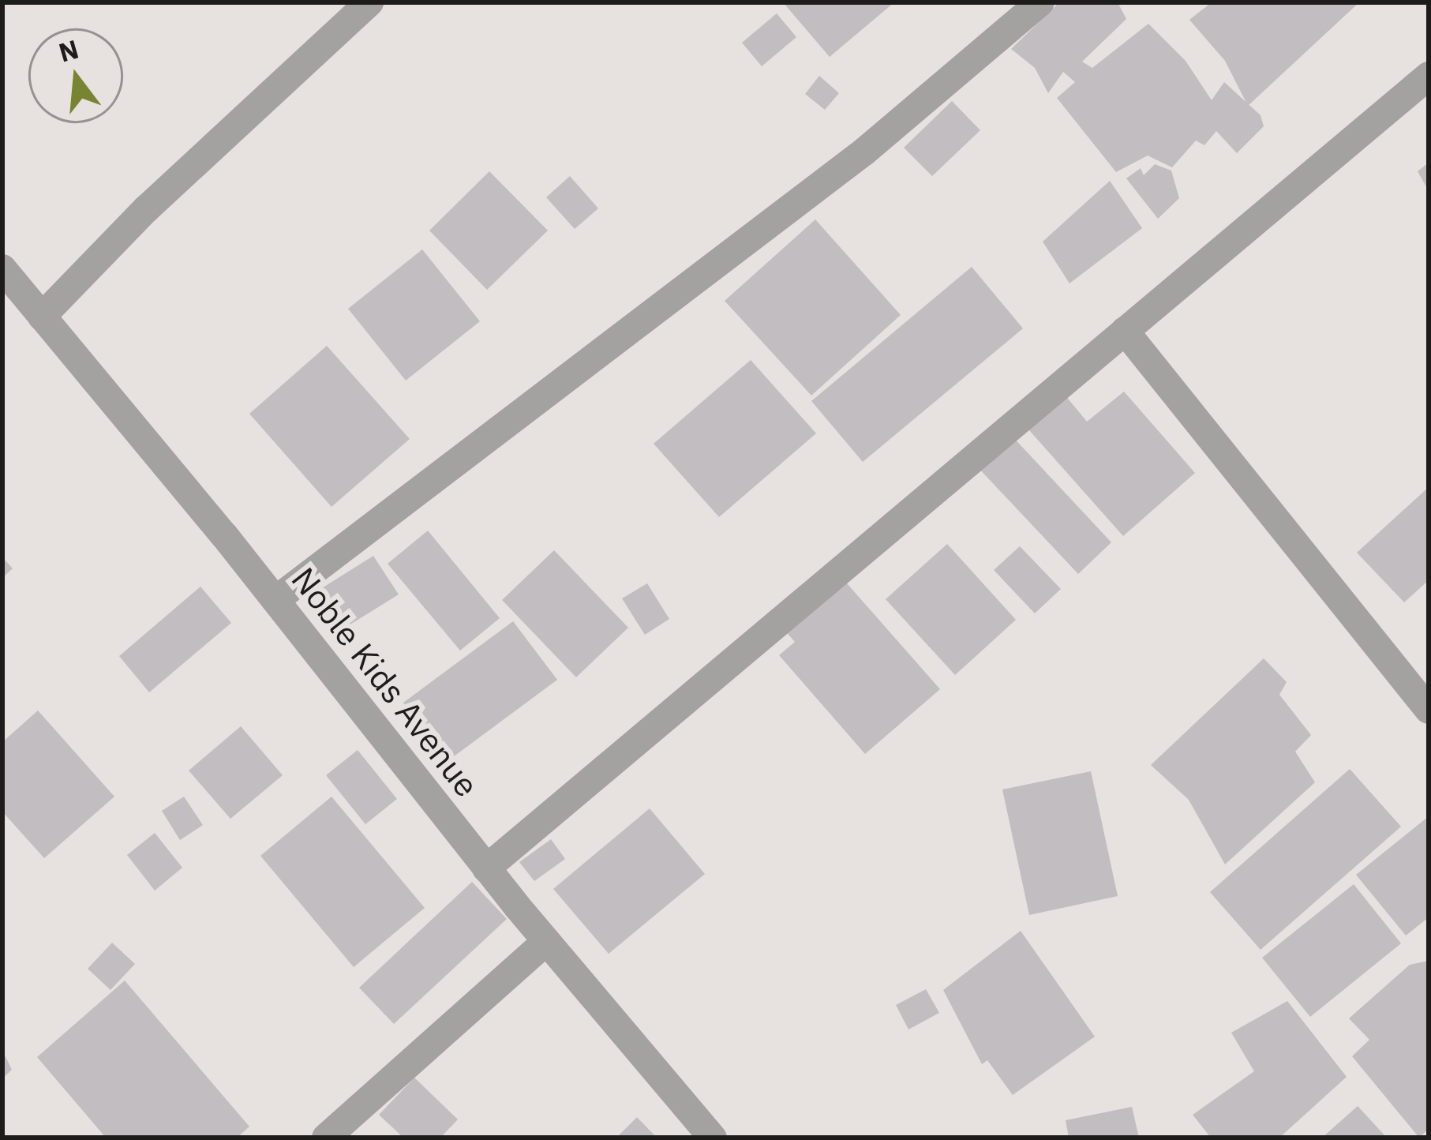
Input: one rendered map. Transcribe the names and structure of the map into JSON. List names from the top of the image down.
{
  "streets": {
    "street": ["Noble Kids Avenue"]
  },
  "north": "top"
}
